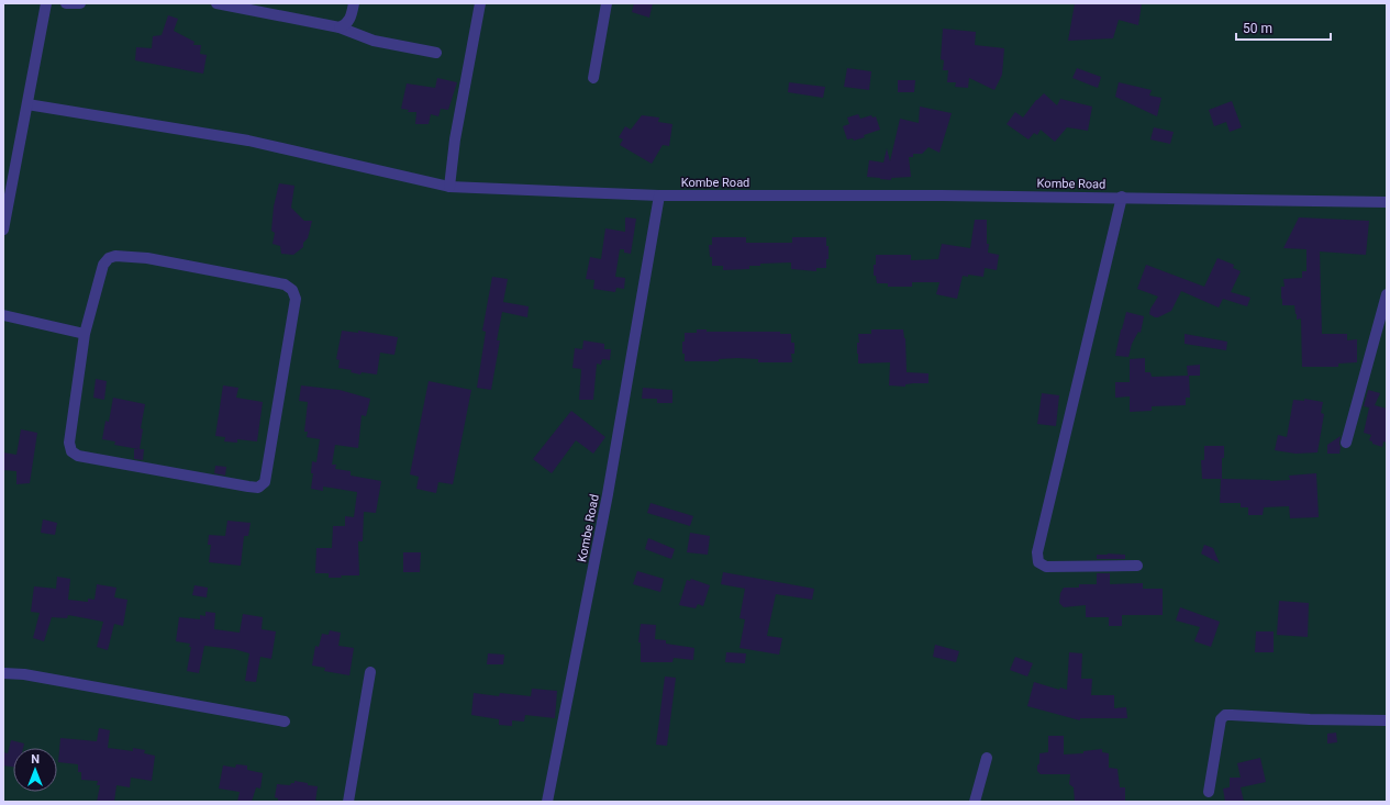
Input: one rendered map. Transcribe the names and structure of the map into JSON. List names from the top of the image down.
{
  "streets": {
    "street": ["Kombe Road"]
  },
  "scale_bar": "50 m",
  "north": "top"
}
